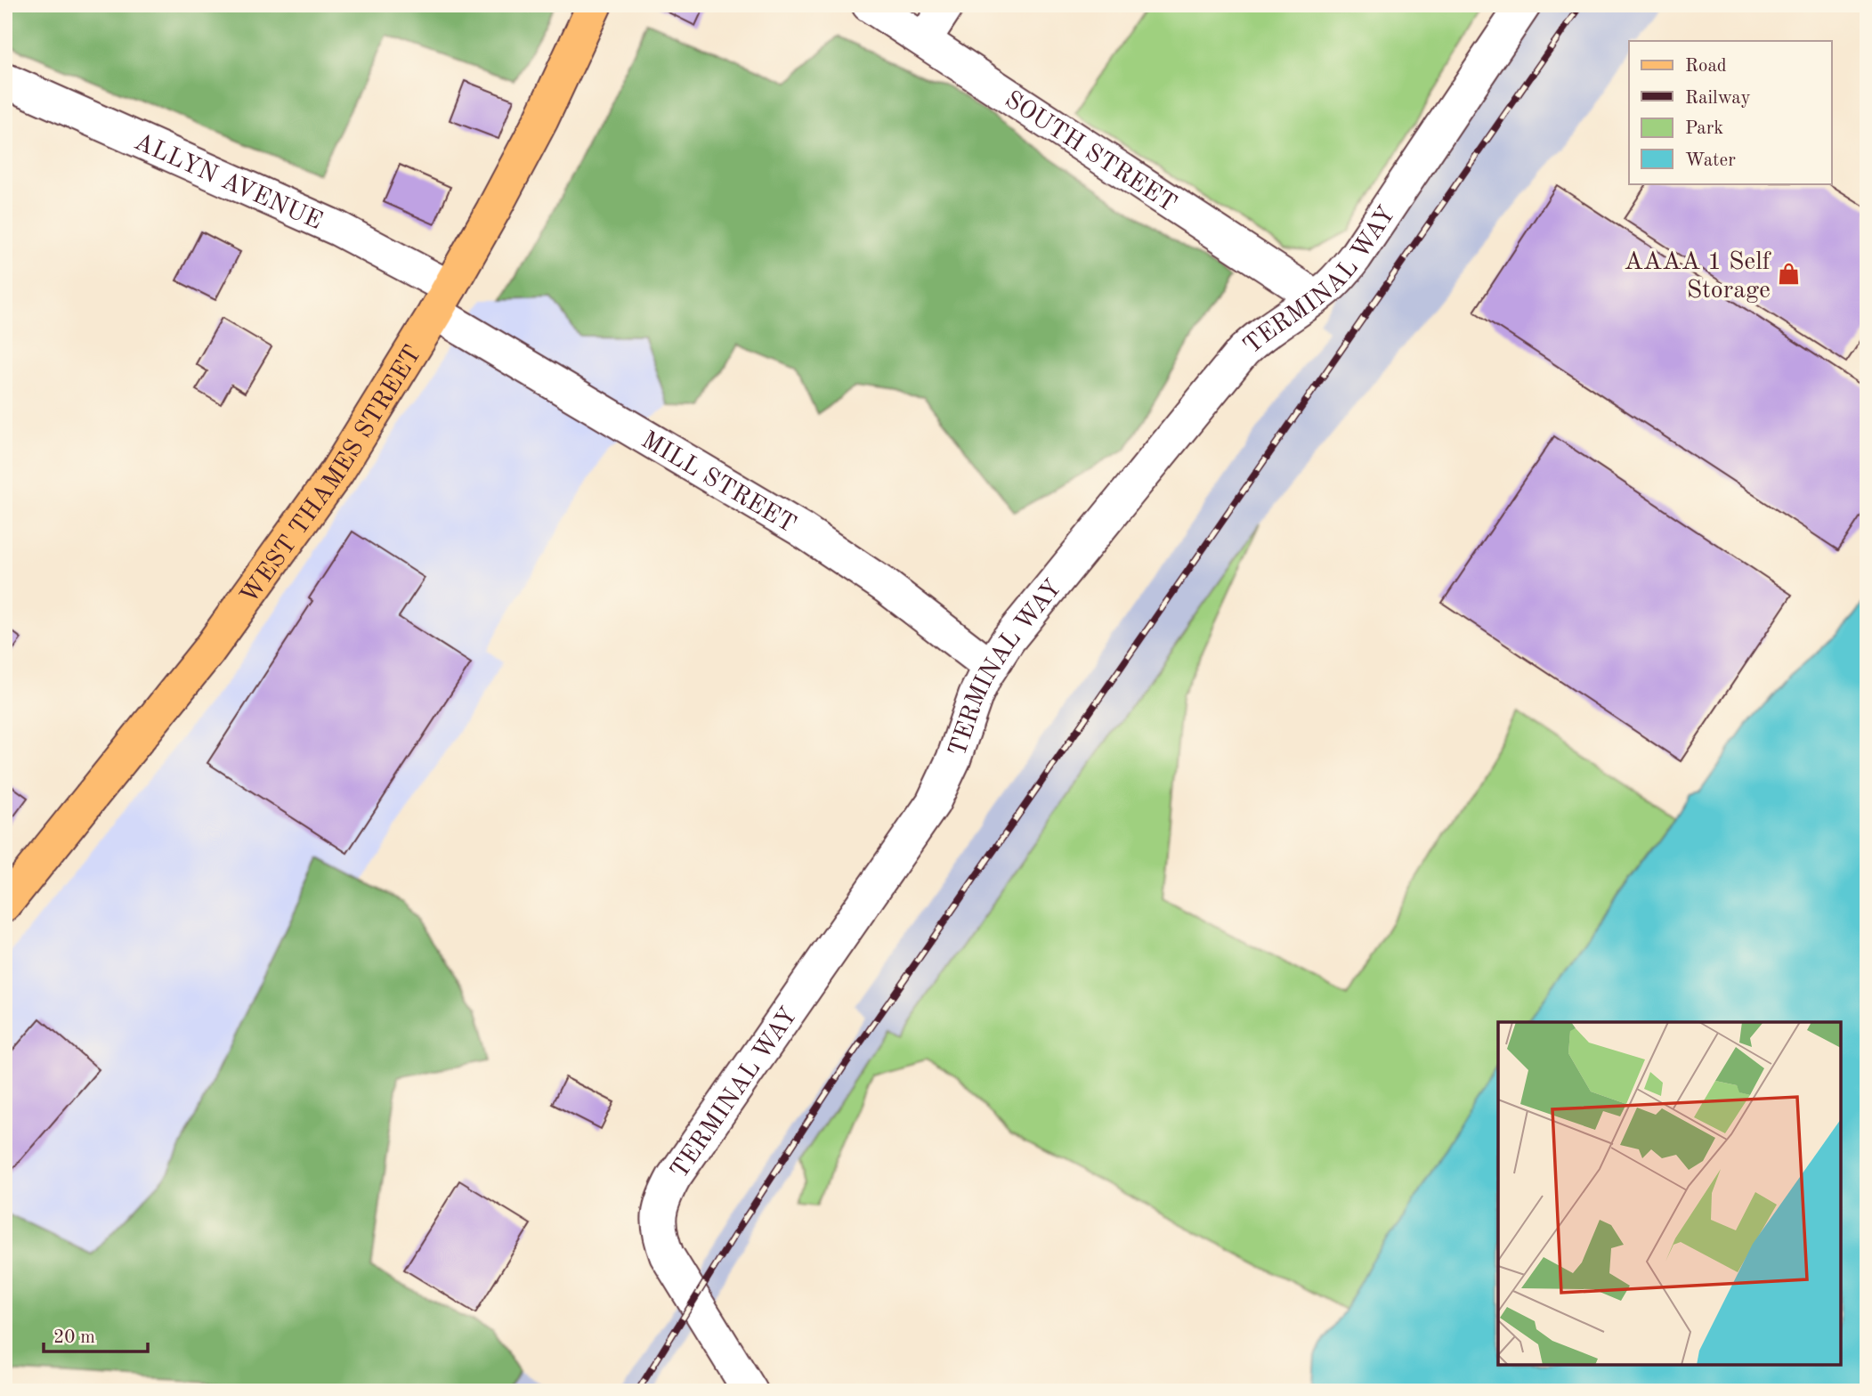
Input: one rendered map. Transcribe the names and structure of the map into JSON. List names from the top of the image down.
{
  "streets": {
    "main road": ["WEST THAMES STREET"],
    "street": [
      "SOUTH STREET",
      "ALLYN AVENUE",
      "TERMINAL WAY",
      "MILL STREET"
    ]
  },
  "crossings": [
    ["SOUTH STREET", "TERMINAL WAY"],
    ["ALLYN AVENUE", "WEST THAMES STREET"],
    ["ALLYN AVENUE", "MILL STREET"],
    ["TERMINAL WAY", "MILL STREET"],
    ["WEST THAMES STREET", "MILL STREET"]
  ],
  "places": {
    "shop": ["AAAA 1 Self Storage"]
  },
  "legend": [
    "Road",
    "Railway",
    "Park",
    "Water"
  ],
  "scale_bar": "20 m"
}
